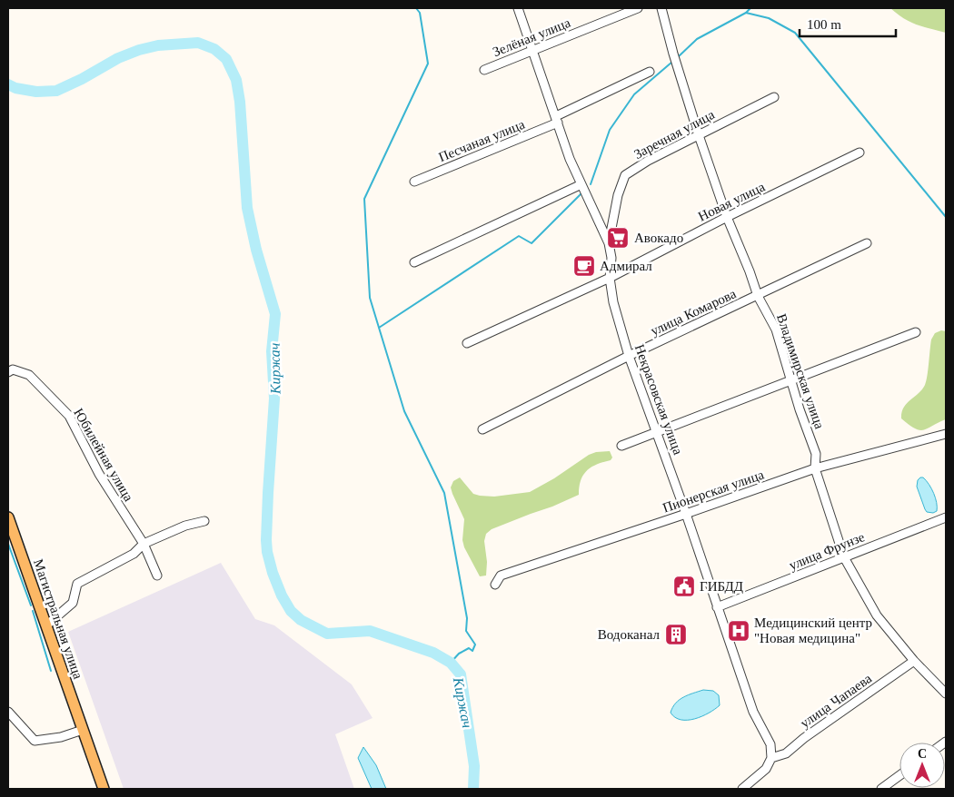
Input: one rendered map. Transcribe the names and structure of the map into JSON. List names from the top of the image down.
{
  "streets": {
    "main road": ["Магистральная улица"],
    "street": [
      "Зелёная улица",
      "Заречная улица",
      "Песчаная улица",
      "Новая улица",
      "улица Комарова",
      "Владимирская улица",
      "Некрасовская улица",
      "Юбилейная улица",
      "Пионерская улица",
      "улица Фрунзе",
      "улица Чапаева"
    ]
  },
  "crossings": [
    ["Зелёная улица", "Некрасовская улица"],
    ["Заречная улица", "Владимирская улица"],
    ["Заречная улица", "Некрасовская улица"],
    ["Песчаная улица", "Некрасовская улица"],
    ["Новая улица", "Владимирская улица"],
    ["Новая улица", "Некрасовская улица"],
    ["улица Комарова", "Владимирская улица"],
    ["улица Комарова", "Некрасовская улица"],
    ["Владимирская улица", "Пионерская улица"],
    ["Владимирская улица", "улица Фрунзе"],
    ["Владимирская улица", "улица Чапаева"],
    ["Некрасовская улица", "Пионерская улица"],
    ["Некрасовская улица", "улица Фрунзе"],
    ["Некрасовская улица", "улица Чапаева"]
  ],
  "water": ["Киржач"],
  "places": {
    "supermarket": ["Авокадо"],
    "cafe": ["Адмирал"],
    "public building": ["ГИБДД"],
    "hospital": ["Медицинский центр \"Новая медицина\""],
    "building": ["Водоканал"]
  },
  "scale_bar": "100 m",
  "north": "top"
}
